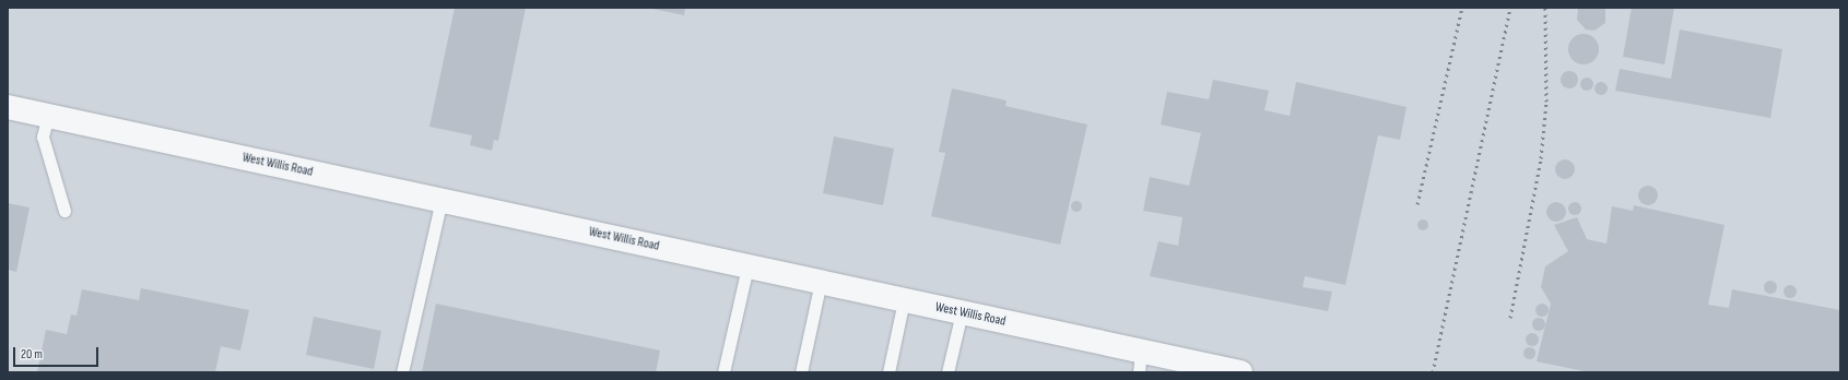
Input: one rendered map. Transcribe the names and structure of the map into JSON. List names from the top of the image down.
{
  "streets": {
    "street": ["West Willis Road"]
  },
  "scale_bar": "20 m"
}
